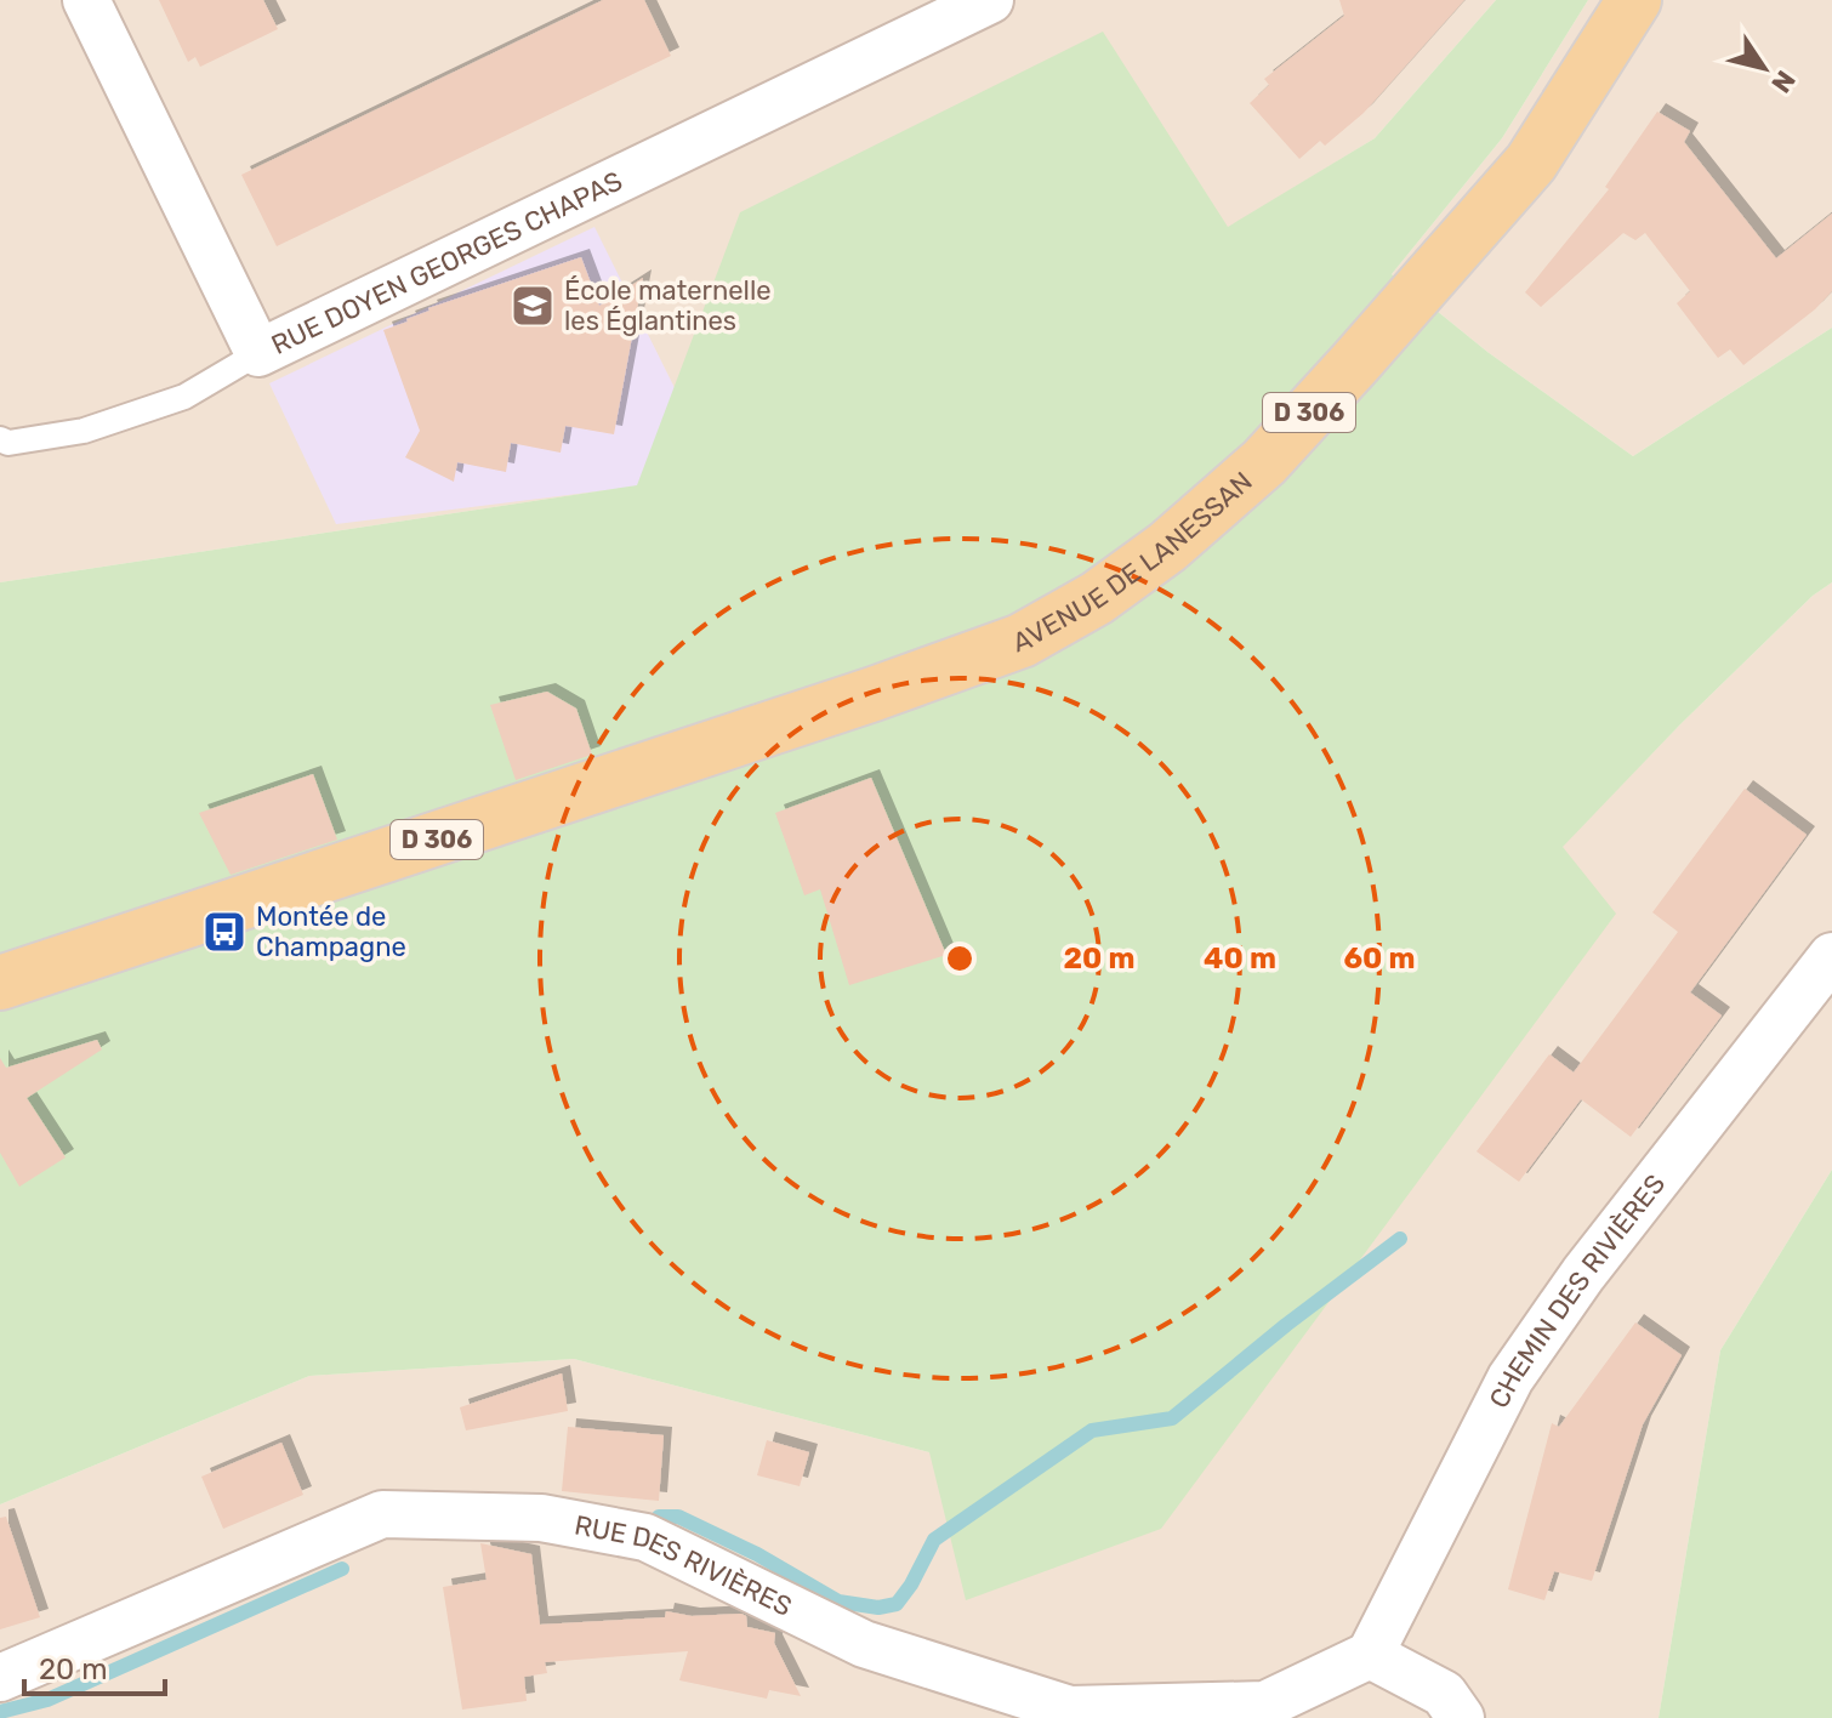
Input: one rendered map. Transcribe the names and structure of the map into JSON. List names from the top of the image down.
{
  "streets": {
    "main road": ["D 306", "AVENUE DE LANESSAN"],
    "street": ["RUE DOYEN GEORGES CHAPAS", "CHEMIN DES RIVIÈRES", "RUE DES RIVIÈRES"]
  },
  "crossings": [
    ["CHEMIN DES RIVIÈRES", "RUE DES RIVIÈRES"]
  ],
  "places": {
    "school or university": ["École maternelle les Églantines"],
    "bus stop": ["Montée de Champagne"]
  },
  "scale_bar": "20 m",
  "north": "bottom right",
  "rings": ["20 m", "40 m", "60 m"]
}
